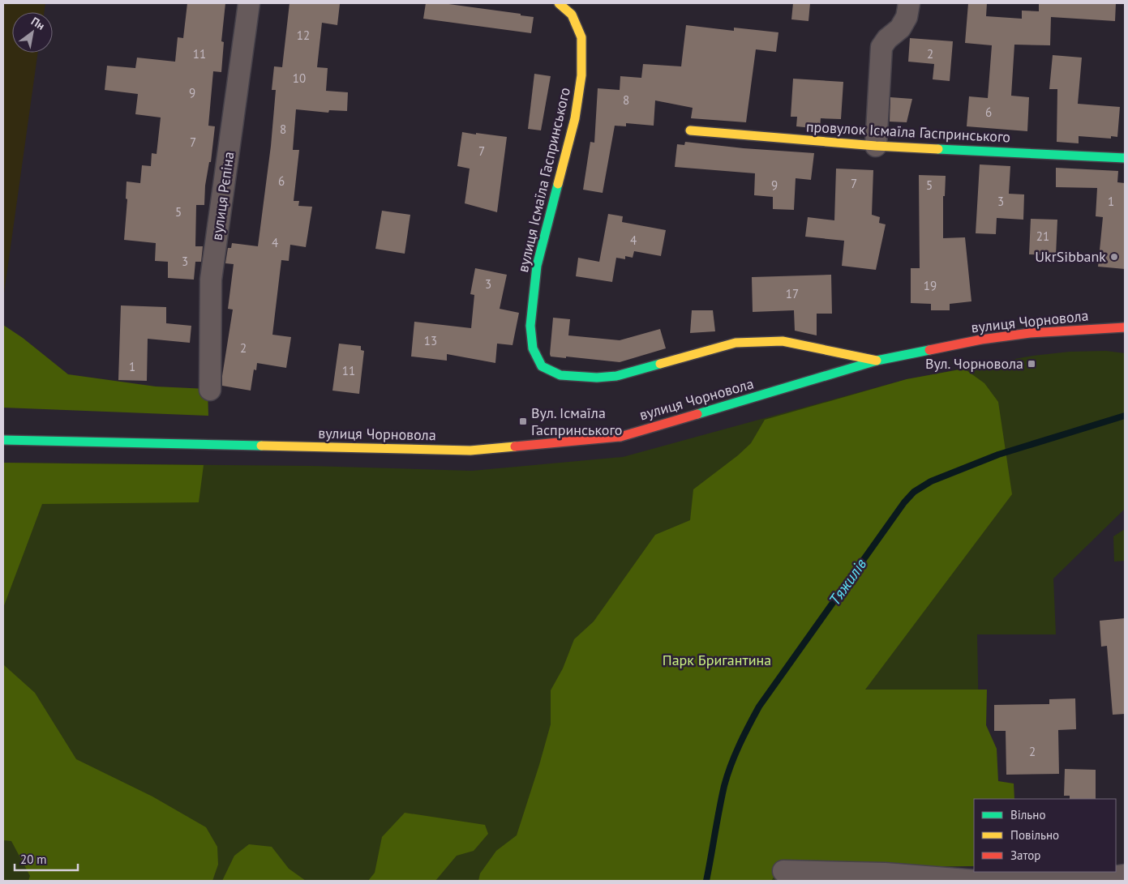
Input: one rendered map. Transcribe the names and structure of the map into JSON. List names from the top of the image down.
{
  "streets": {
    "street": [
      "провулок Ісмаїла Гаспринського",
      "вулиця Ісмаїла Гаспринського",
      "вулиця Рєпіна",
      "вулиця Чорновола"
    ]
  },
  "crossings": [
    ["вулиця Ісмаїла Гаспринського", "вулиця Чорновола"]
  ],
  "water": ["Тяжилів"],
  "parks": ["Парк Бригантина"],
  "places": {
    "other": ["UkrSibbank"],
    "transit": ["Вул. Чорновола", "Вул. Ісмаїла Гаспринського"]
  },
  "house_numbers": [
    "12",
    "11",
    "2",
    "10",
    "9",
    "8",
    "6",
    "8",
    "7",
    "7",
    "6",
    "7",
    "9",
    "5",
    "3",
    "1",
    "5",
    "21",
    "4",
    "4",
    "3",
    "3",
    "19",
    "17",
    "13",
    "2",
    "1",
    "11",
    "2"
  ],
  "legend": ["Вільно", "Повільно", "Затор"],
  "scale_bar": "20 m",
  "north": "top right"
}
